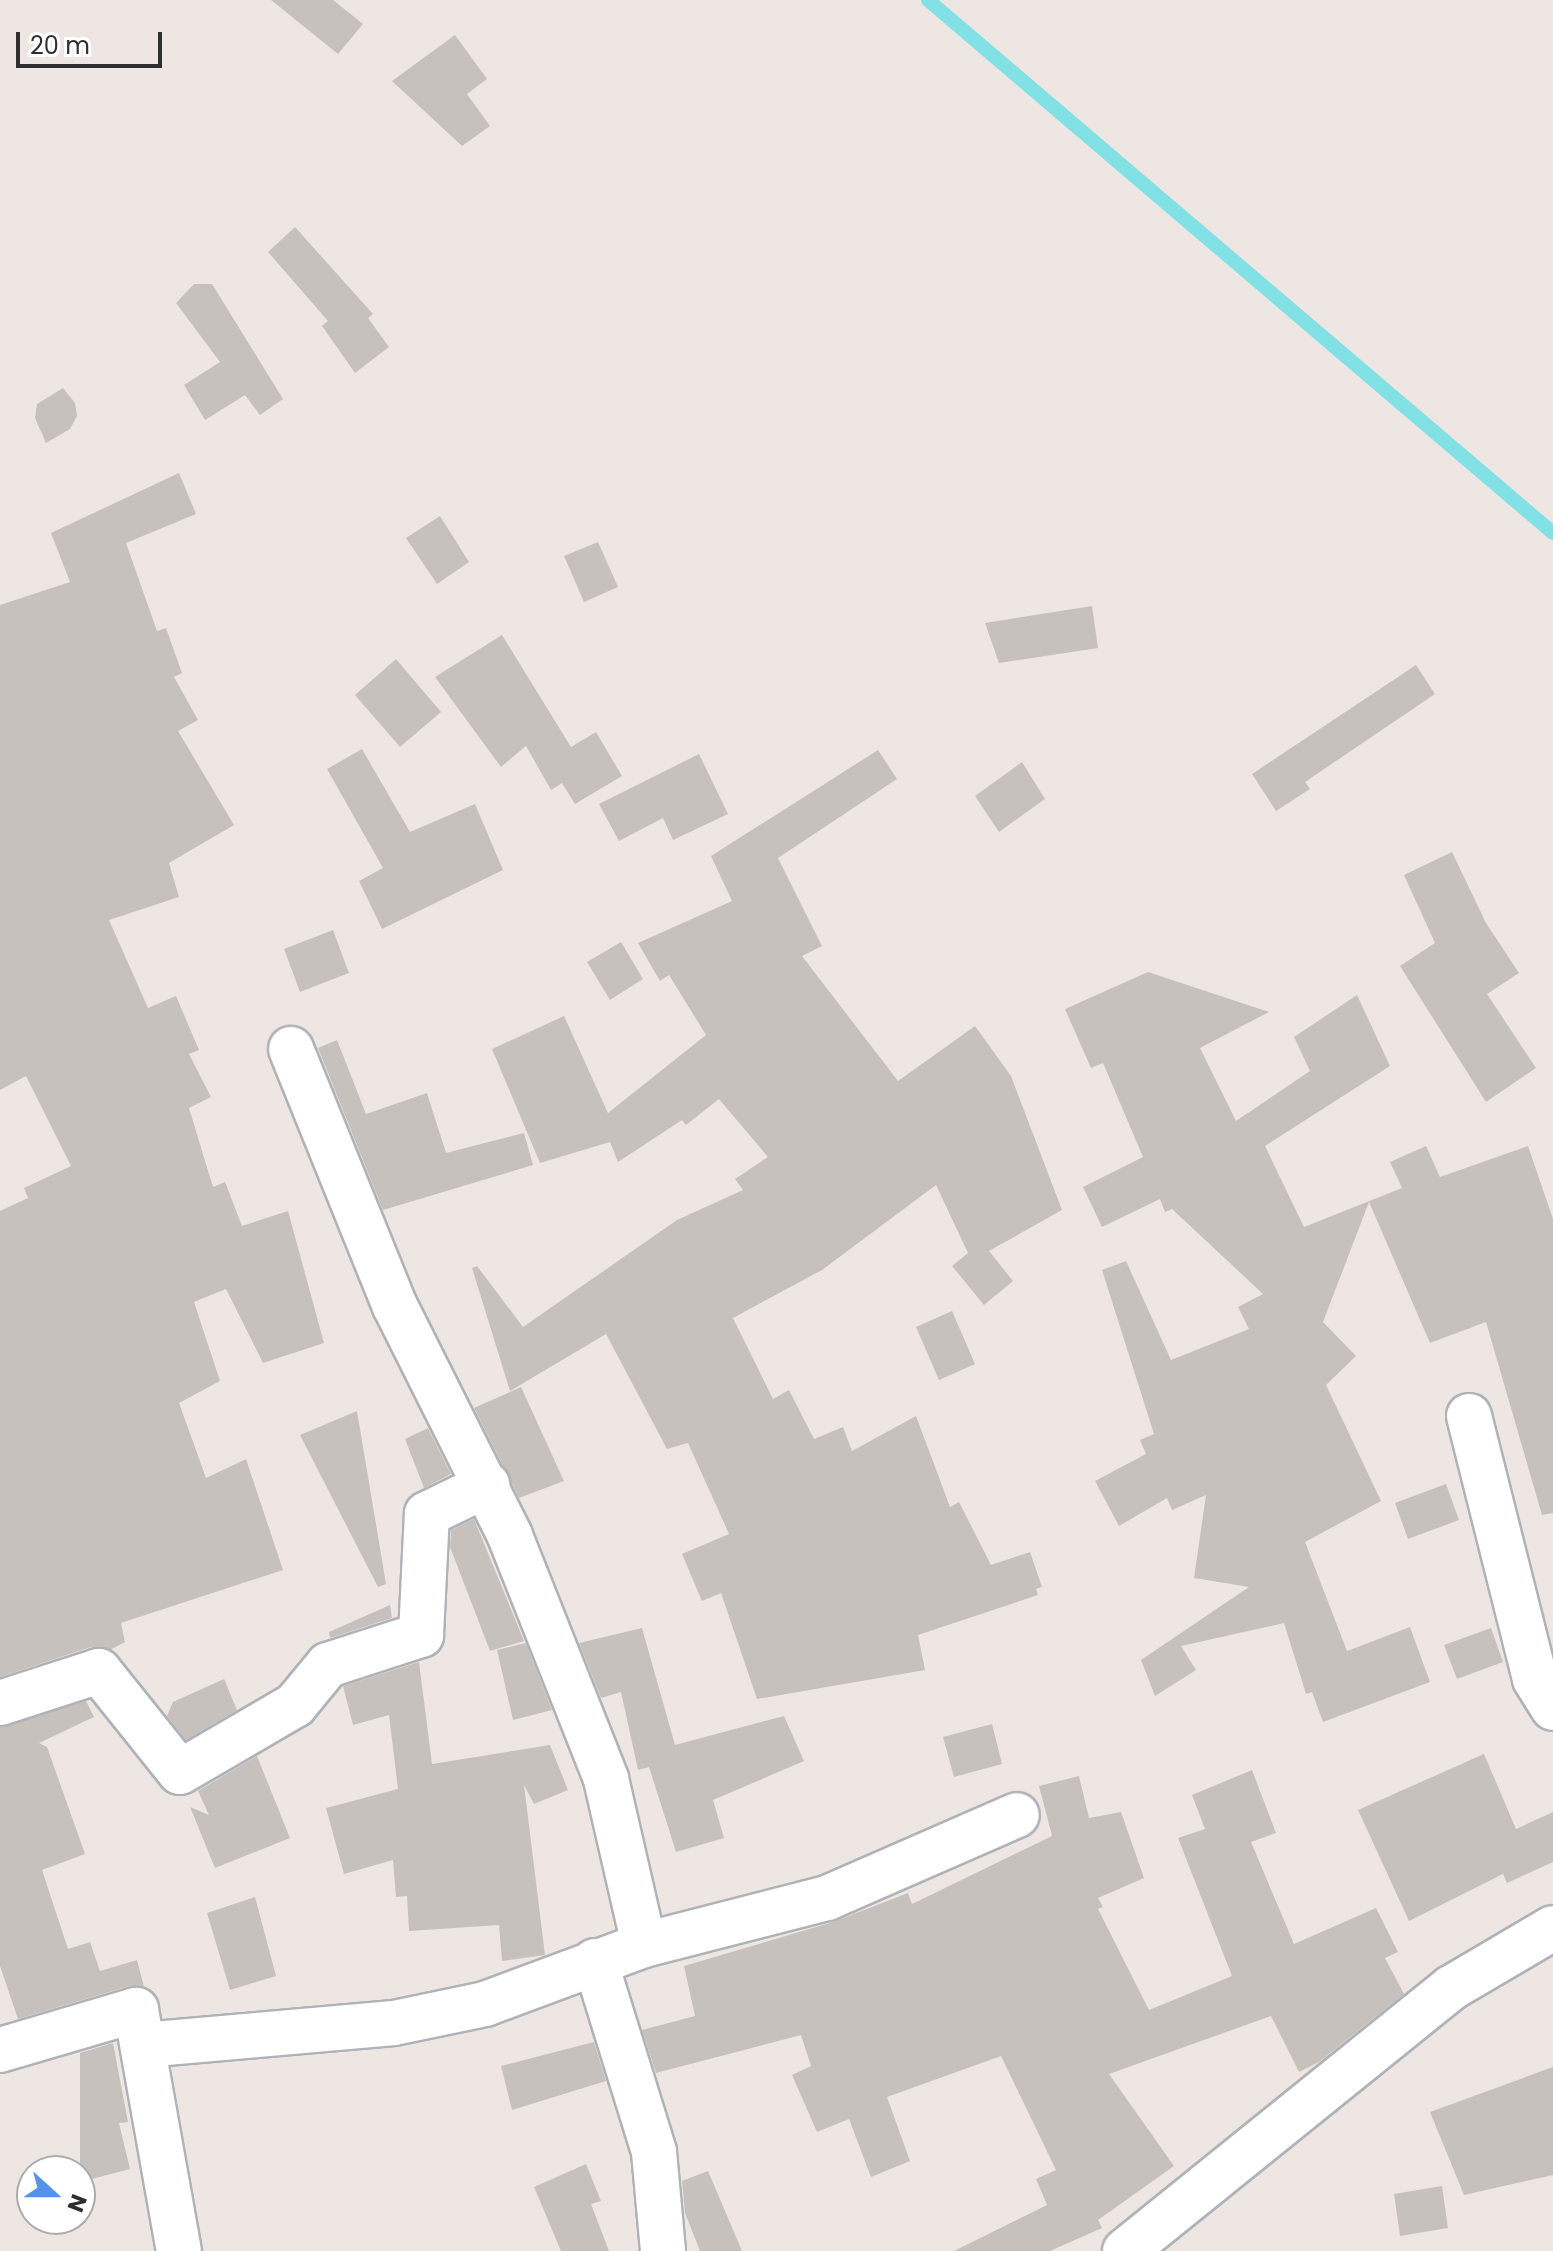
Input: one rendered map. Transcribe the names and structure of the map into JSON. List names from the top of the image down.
{
  "scale_bar": "20 m",
  "north": "right"
}
